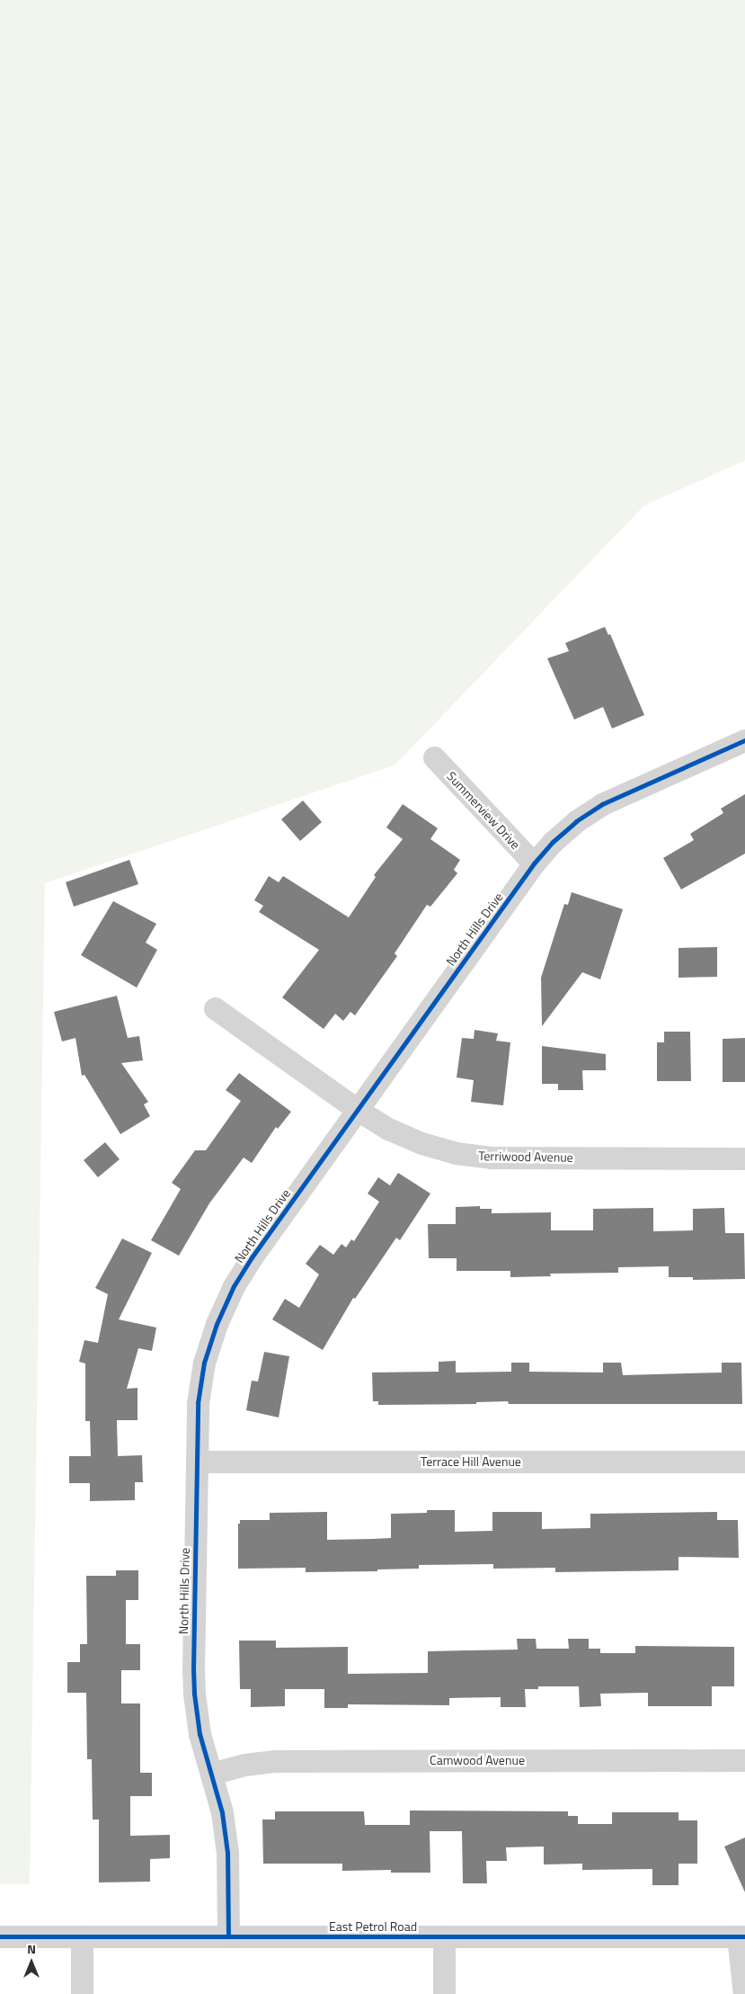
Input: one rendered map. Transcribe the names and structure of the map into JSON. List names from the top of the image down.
{
  "streets": {
    "street": [
      "Summerview Drive",
      "North Hills Drive",
      "Terriwood Avenue",
      "Terrace Hill Avenue",
      "Camwood Avenue",
      "East Petrol Road"
    ]
  },
  "crossings": [
    ["Summerview Drive", "North Hills Drive"],
    ["North Hills Drive", "Terriwood Avenue"],
    ["North Hills Drive", "Terrace Hill Avenue"],
    ["North Hills Drive", "Camwood Avenue"],
    ["North Hills Drive", "East Petrol Road"]
  ],
  "north": "top"
}
